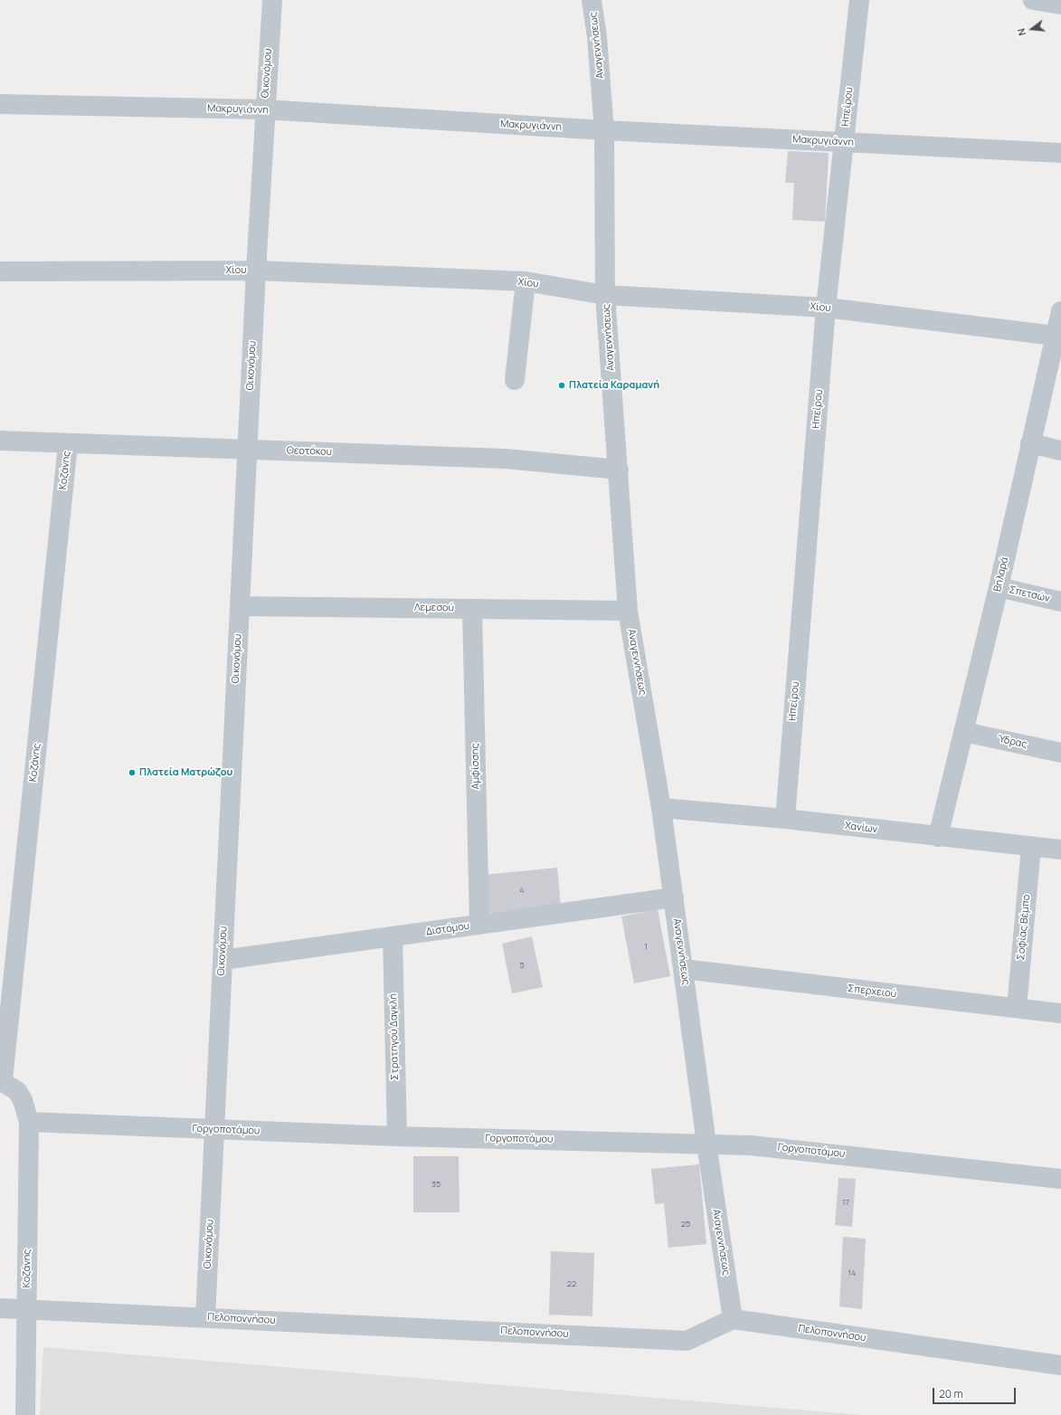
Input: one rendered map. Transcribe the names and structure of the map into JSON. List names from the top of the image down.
{
  "streets": {
    "street": [
      "Αναγεννήσεως",
      "Οικονόμου",
      "Ηπείρου",
      "Μακρυγιάννη",
      "Χίου",
      "Θεοτόκου",
      "Κοζάνης",
      "Βηλαρά",
      "Σπετσών",
      "Λεμεσού",
      "Ύδρας",
      "Αμφίσσης",
      "Χανίων",
      "Σοφίας Βέμπο",
      "Διστόμου",
      "Σπερχειού",
      "Στρατηγού Δαγκλή",
      "Γοργοποτάμου",
      "Πελοποννήσου"
    ]
  },
  "crossings": [
    ["Αναγεννήσεως", "Μακρυγιάννη"],
    ["Αναγεννήσεως", "Χίου"],
    ["Αναγεννήσεως", "Θεοτόκου"],
    ["Αναγεννήσεως", "Λεμεσού"],
    ["Αναγεννήσεως", "Χανίων"],
    ["Αναγεννήσεως", "Διστόμου"],
    ["Αναγεννήσεως", "Σπερχειού"],
    ["Αναγεννήσεως", "Γοργοποτάμου"],
    ["Αναγεννήσεως", "Πελοποννήσου"],
    ["Οικονόμου", "Μακρυγιάννη"],
    ["Οικονόμου", "Χίου"],
    ["Οικονόμου", "Θεοτόκου"],
    ["Οικονόμου", "Λεμεσού"],
    ["Οικονόμου", "Διστόμου"],
    ["Οικονόμου", "Γοργοποτάμου"],
    ["Οικονόμου", "Πελοποννήσου"],
    ["Ηπείρου", "Μακρυγιάννη"],
    ["Ηπείρου", "Χίου"],
    ["Ηπείρου", "Χανίων"],
    ["Χίου", "Βηλαρά"],
    ["Θεοτόκου", "Κοζάνης"],
    ["Κοζάνης", "Γοργοποτάμου"],
    ["Κοζάνης", "Πελοποννήσου"],
    ["Βηλαρά", "Σπετσών"],
    ["Βηλαρά", "Ύδρας"],
    ["Βηλαρά", "Χανίων"],
    ["Λεμεσού", "Αμφίσσης"],
    ["Αμφίσσης", "Διστόμου"],
    ["Χανίων", "Σοφίας Βέμπο"],
    ["Σοφίας Βέμπο", "Σπερχειού"],
    ["Διστόμου", "Στρατηγού Δαγκλή"],
    ["Στρατηγού Δαγκλή", "Γοργοποτάμου"]
  ],
  "places": ["Πλατεία Καραμανή", "Πλατεία Ματρώζου"],
  "house_numbers": [
    "4",
    "1",
    "5",
    "35",
    "17",
    "25",
    "14",
    "22"
  ],
  "scale_bar": "20 m",
  "north": "left"
}
